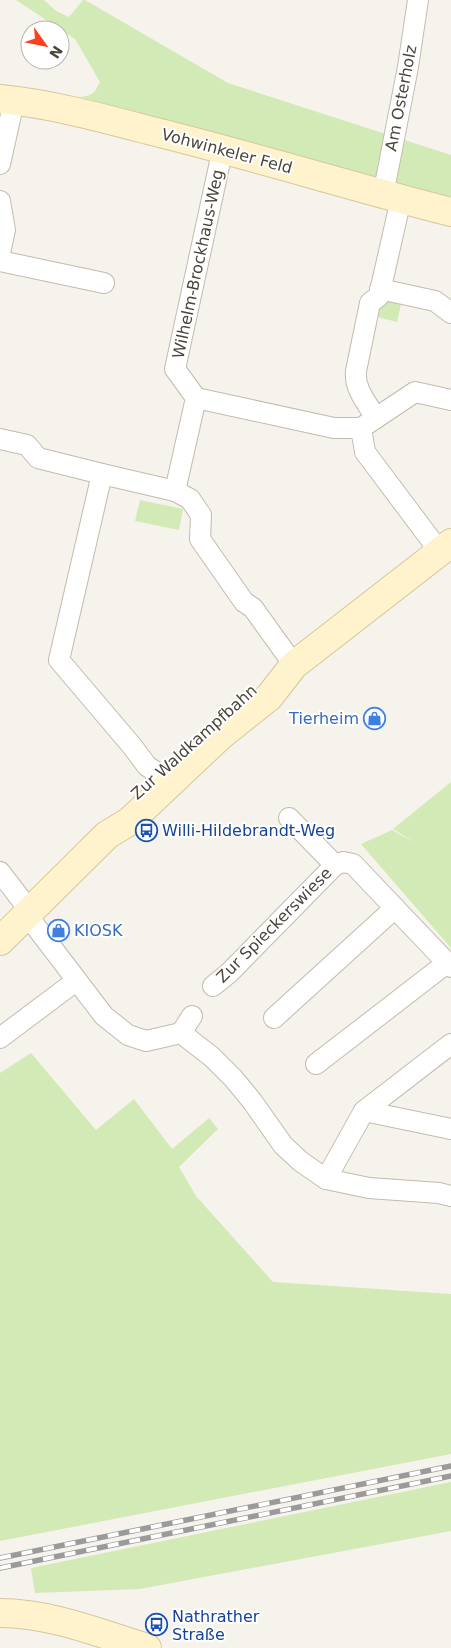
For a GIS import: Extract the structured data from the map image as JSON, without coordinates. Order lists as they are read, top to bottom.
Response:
{
  "streets": {
    "main road": ["Vohwinkeler Feld", "Zur Waldkampfbahn"],
    "street": ["Am Osterholz", "Wilhelm-Brockhaus-Weg", "Zur Spieckerswiese"]
  },
  "crossings": [
    ["Am Osterholz", "Vohwinkeler Feld"],
    ["Vohwinkeler Feld", "Wilhelm-Brockhaus-Weg"]
  ],
  "places": {
    "shop": ["Tierheim", "KIOSK"],
    "bus stop": ["Willi-Hildebrandt-Weg", "Nathrather Straße"]
  },
  "north": "bottom right"
}
